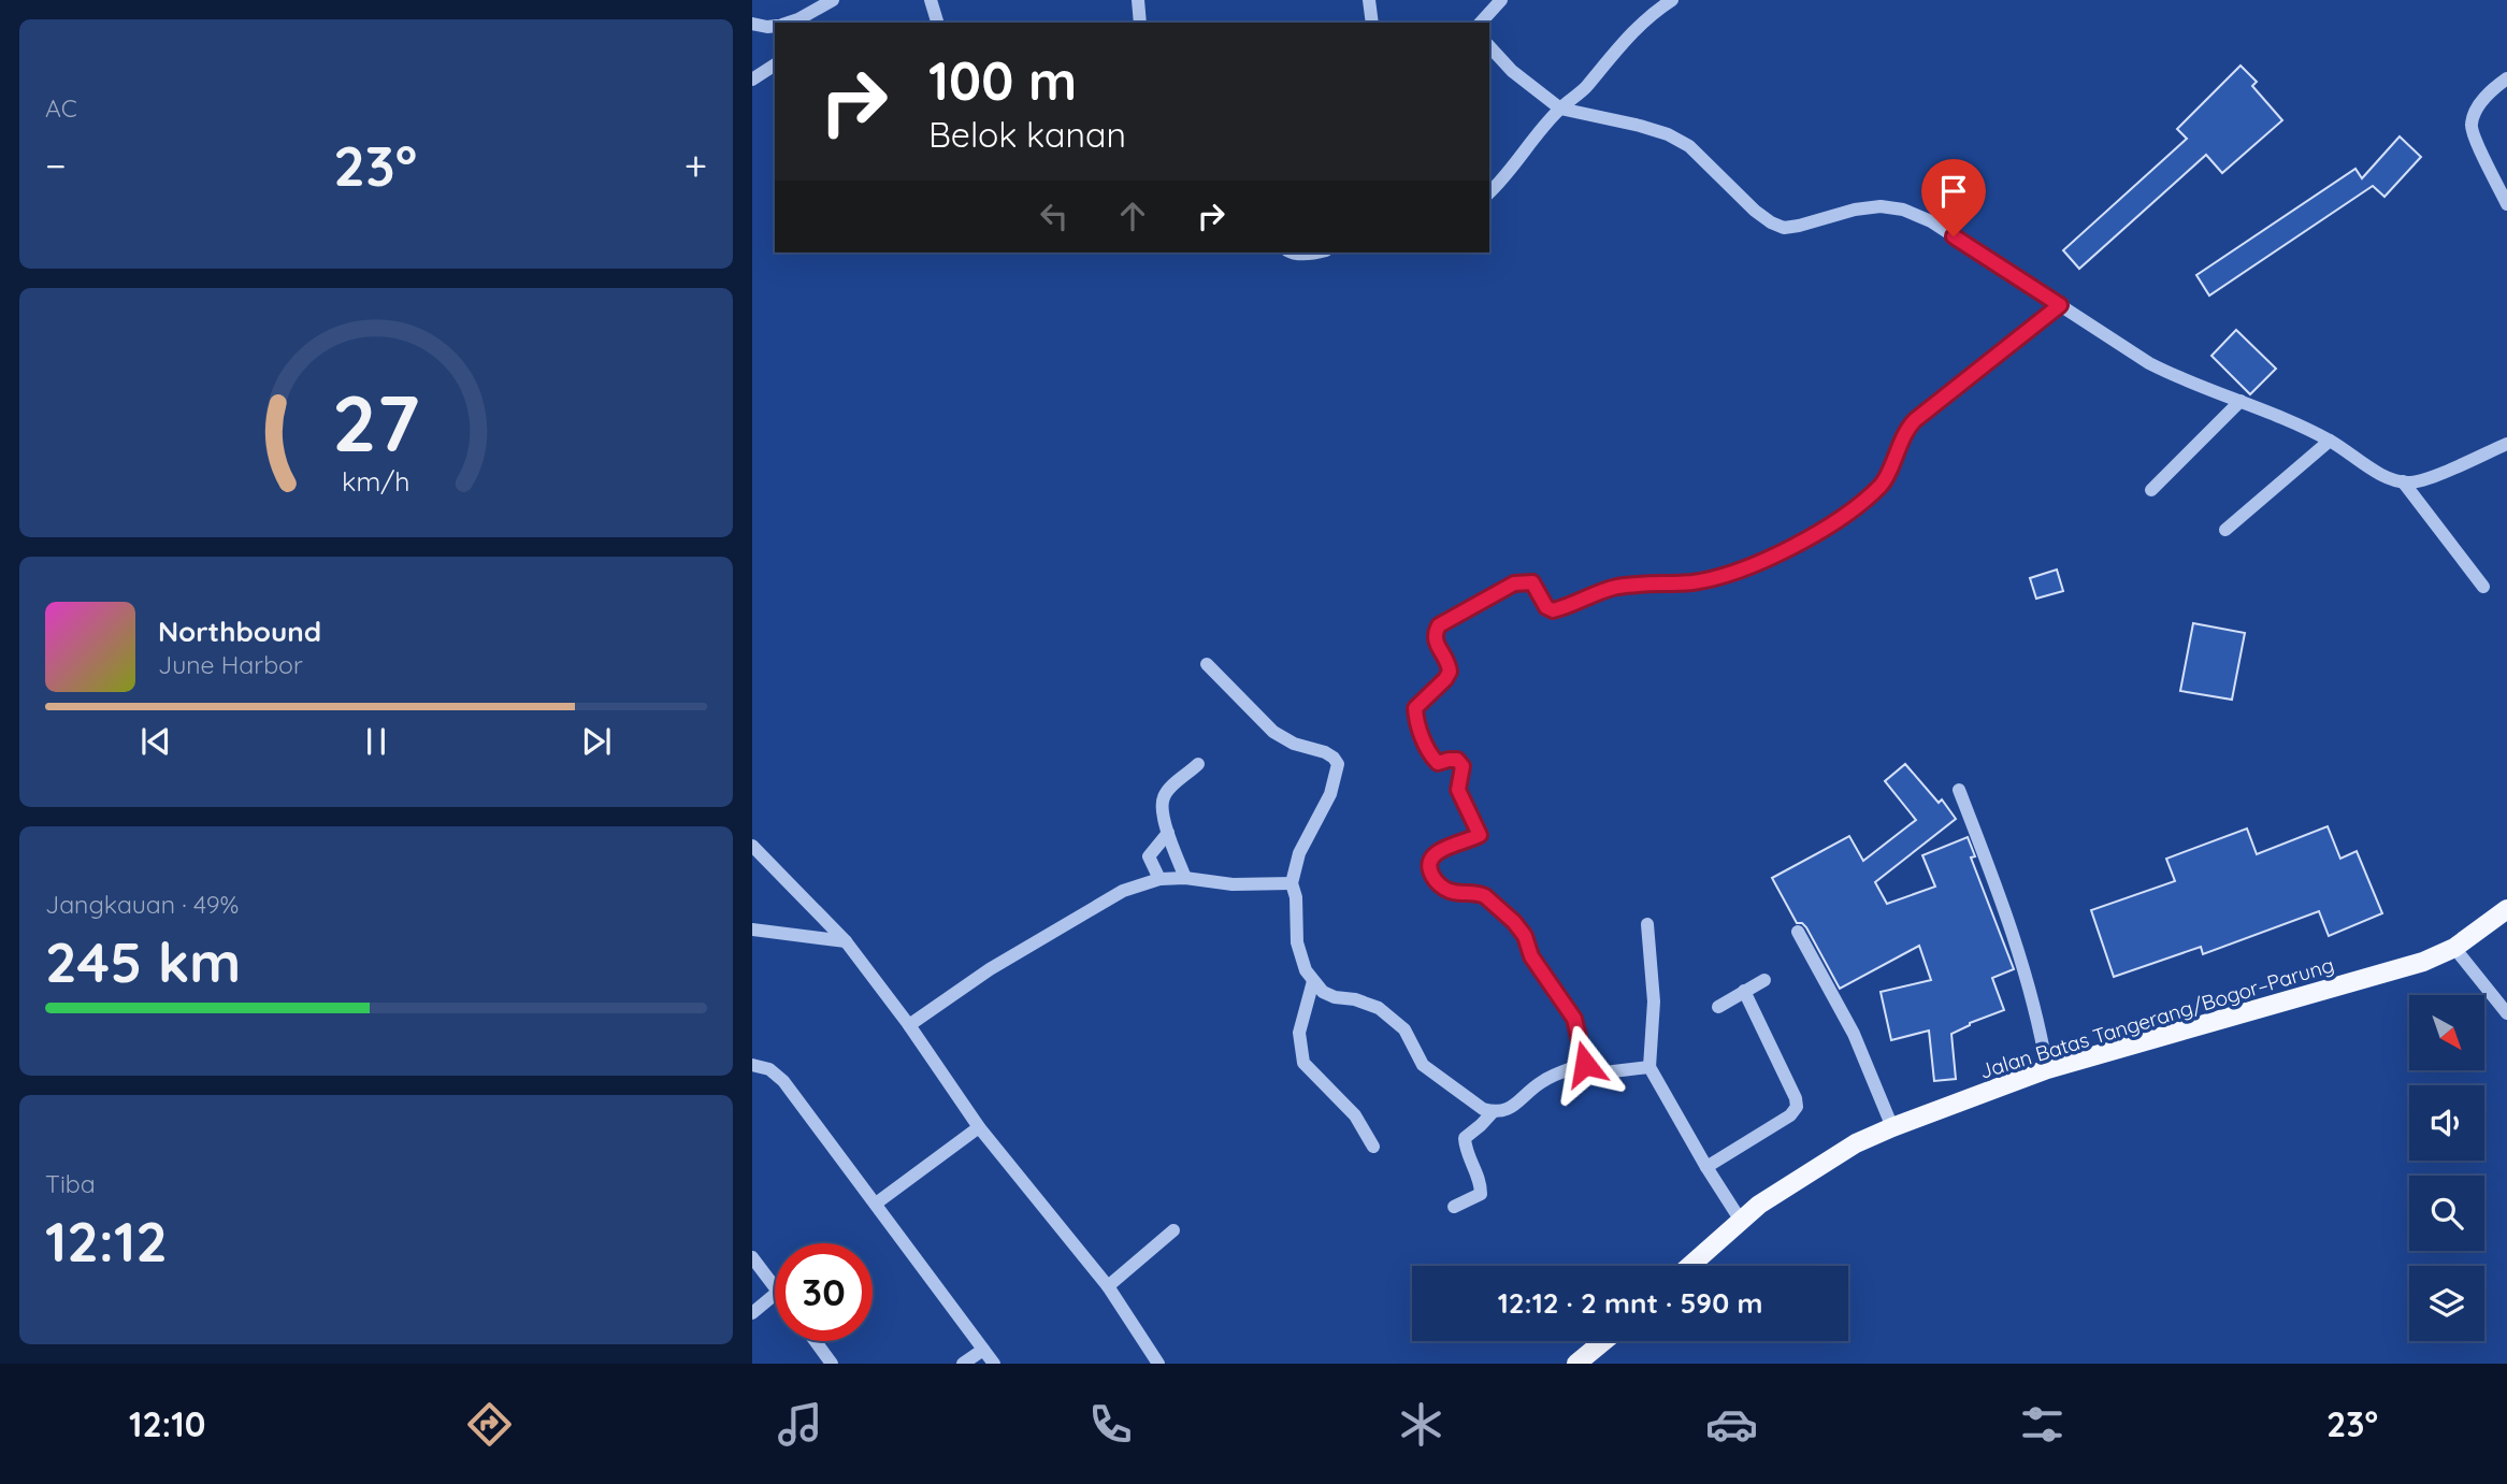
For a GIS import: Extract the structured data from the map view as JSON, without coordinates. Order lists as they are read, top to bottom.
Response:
{
  "streets": {
    "main road": ["Jalan Batas Tangerang/Bogor–Parung"]
  },
  "north": "bottom right",
  "page": {
    "tile": [
      "AC",
      ["Jangkauan · 49%", "245 km"],
      ["Tiba", "12:12"]
    ],
    "turn": ["100 m", "Belok kanan"],
    "heat": ["−", "23°", "+"],
    "song": ["Northbound", "June Harbor"],
    "limit": "30",
    "trip": "12:12 · 2 mnt · 590 m",
    "tabs": ["12:10", "23°"],
    "gauge": ["27", "km/h"]
  }
}
